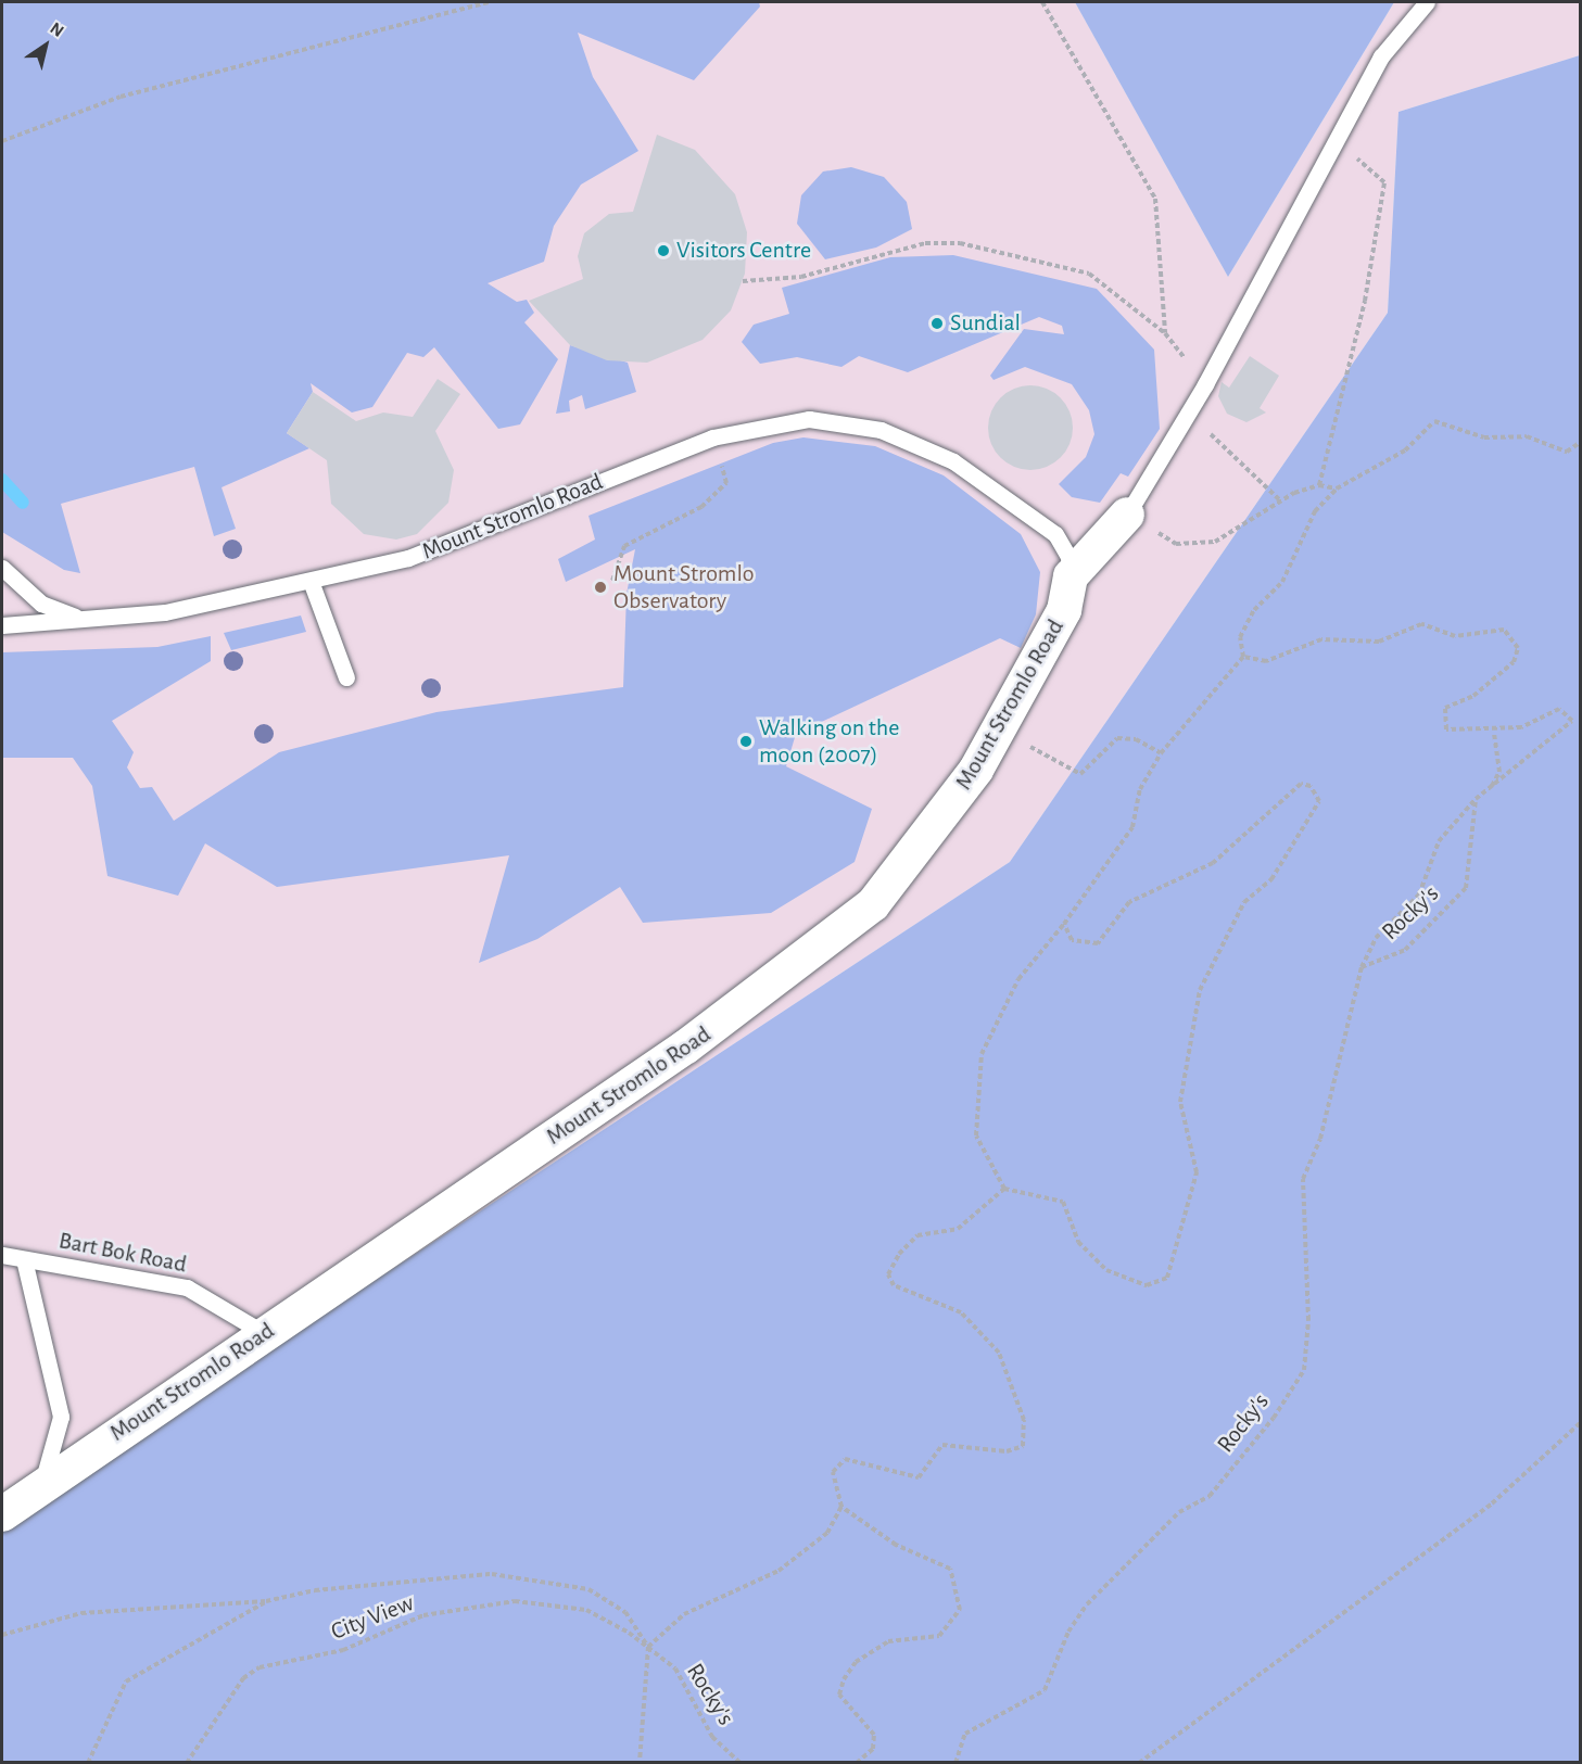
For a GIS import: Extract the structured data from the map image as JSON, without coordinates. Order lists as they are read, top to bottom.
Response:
{
  "streets": {
    "street": ["Mount Stromlo Road"],
    "lane": ["Bart Bok Road"],
    "path": ["Rocky's", "City View"]
  },
  "crossings": [
    ["Mount Stromlo Road", "Bart Bok Road"],
    ["Rocky's", "City View"]
  ],
  "places": [
    "Visitors Centre",
    "Sundial",
    "Mount Stromlo Observatory",
    "Walking on the moon (2007)"
  ],
  "north": "top right"
}
